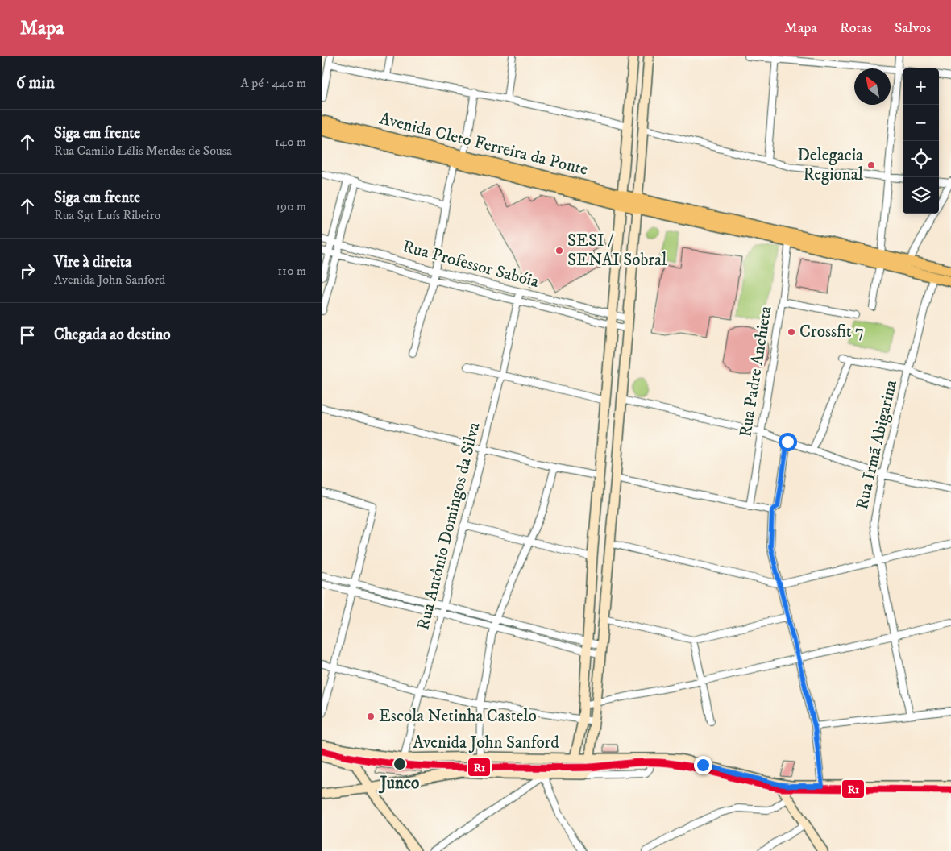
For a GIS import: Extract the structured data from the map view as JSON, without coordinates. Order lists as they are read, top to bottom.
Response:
{
  "streets": {
    "main road": ["Avenida Cleto Ferreira da Ponte", "Avenida John Sanford"],
    "street": [
      "Rua Professor Sabóia",
      "Rua Padre Anchieta",
      "Rua Irmã Abigarina",
      "Rua Antônio Domingos da Silva"
    ]
  },
  "crossings": [
    ["Rua Professor Sabóia", "Rua Antônio Domingos da Silva"],
    ["Rua Antônio Domingos da Silva", "Avenida John Sanford"]
  ],
  "places": [
    "Delegacia Regional",
    "SESI / SENAI Sobral",
    "Crossfit 7",
    "Escola Netinha Castelo",
    "Junco"
  ],
  "lines": ["transit line R1"],
  "north": "top left",
  "page": {
    "header": "Mapa",
    "nav": ["Mapa", "Rotas", "Salvos"],
    "heading": ["6 min", "A pé · 440 m"],
    "map_buttons": ["+", "−"],
    "list": [
      ["Siga em frente", "Rua Camilo Lélis Mendes de Sousa", "140 m"],
      ["Siga em frente", "Rua Sgt Luís Ribeiro", "190 m"],
      ["Vire à direita", "Avenida John Sanford", "110 m"],
      "Chegada ao destino"
    ]
  }
}
